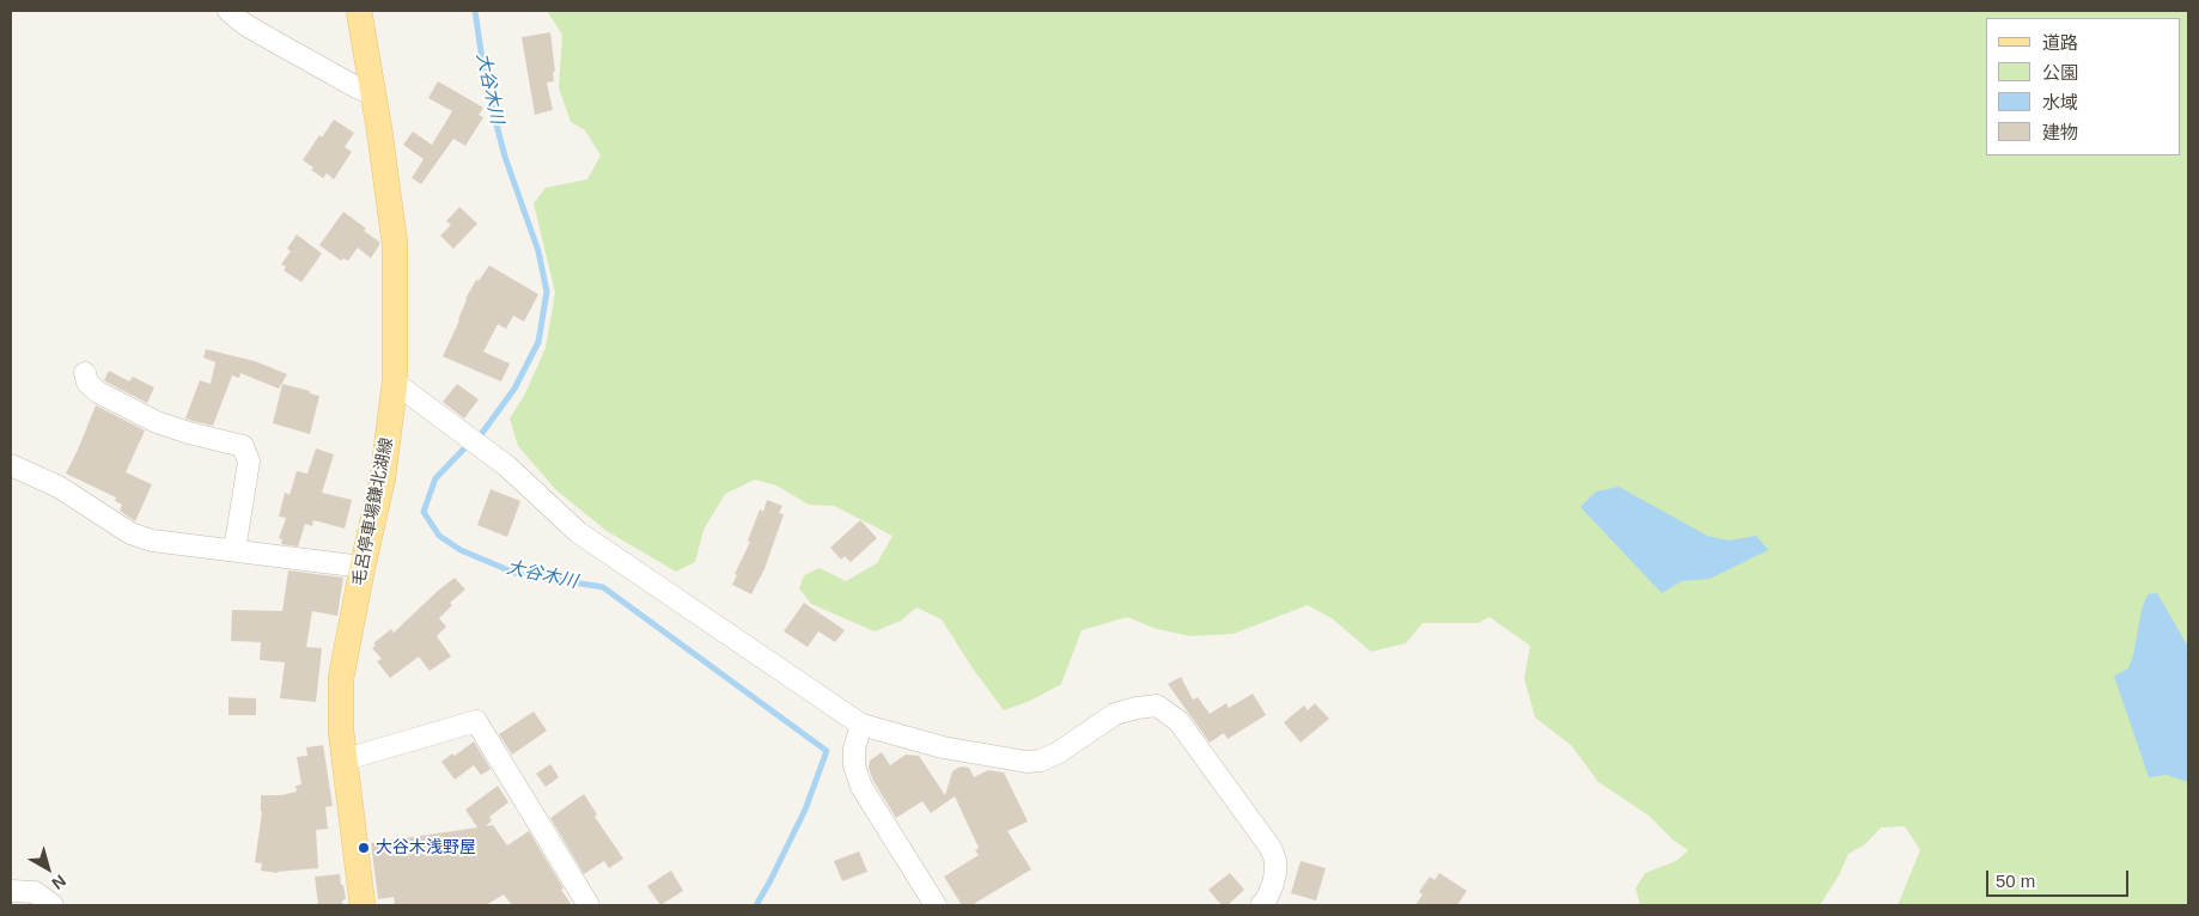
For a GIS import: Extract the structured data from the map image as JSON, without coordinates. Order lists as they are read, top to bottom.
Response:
{
  "streets": {
    "main road": ["毛呂停車場鎌北湖線"]
  },
  "water": ["大谷木川"],
  "places": ["大谷木浅野屋"],
  "legend": [
    "道路",
    "公園",
    "水域",
    "建物"
  ],
  "scale_bar": "50 m",
  "north": "bottom right"
}
